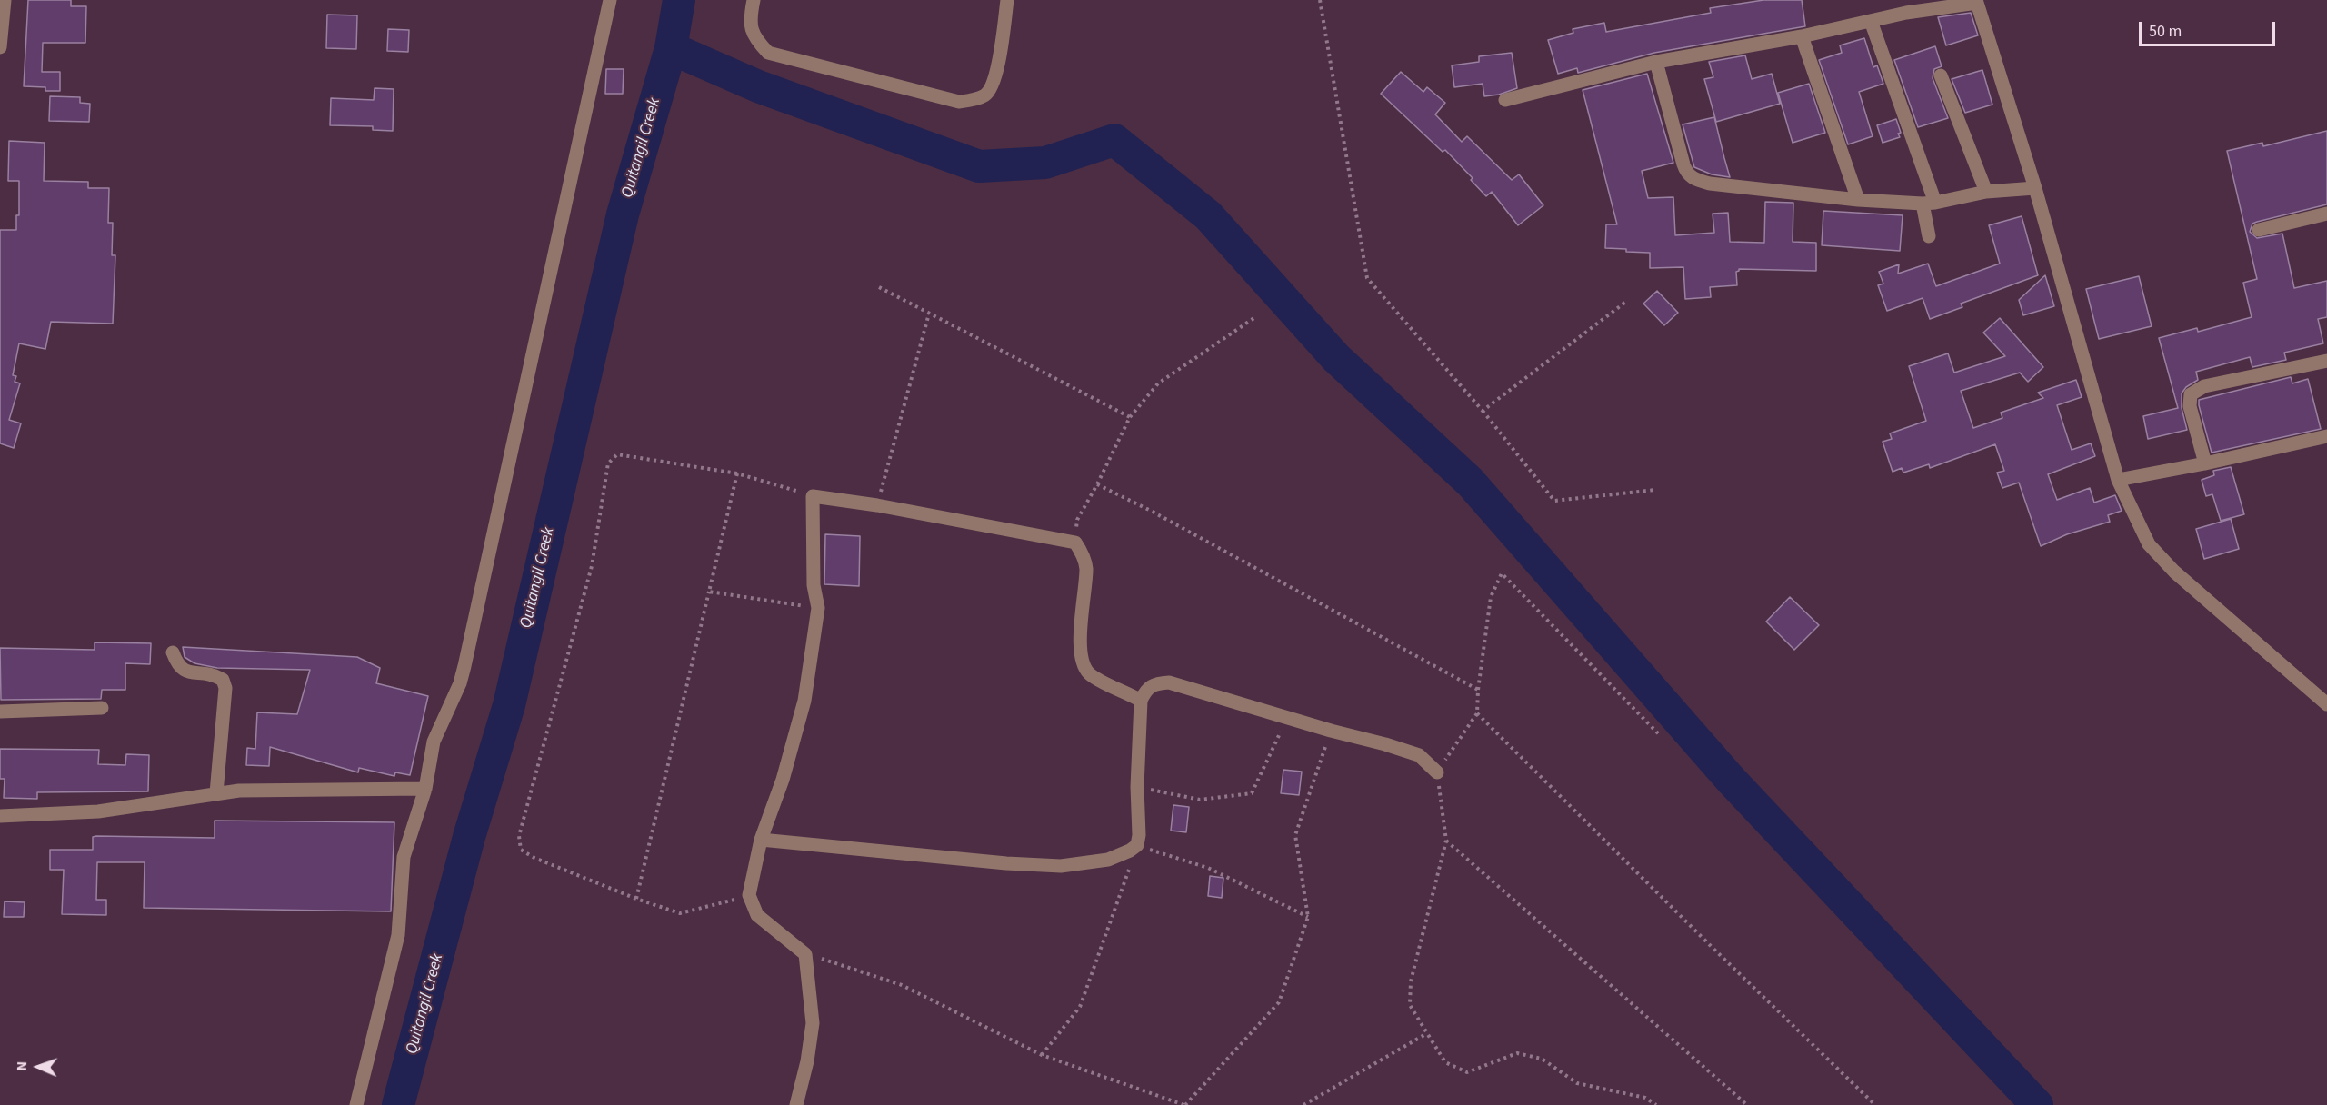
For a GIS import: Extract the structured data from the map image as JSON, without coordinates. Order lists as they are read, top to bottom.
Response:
{
  "water": ["Quitangil Creek"],
  "scale_bar": "50 m",
  "north": "left"
}
